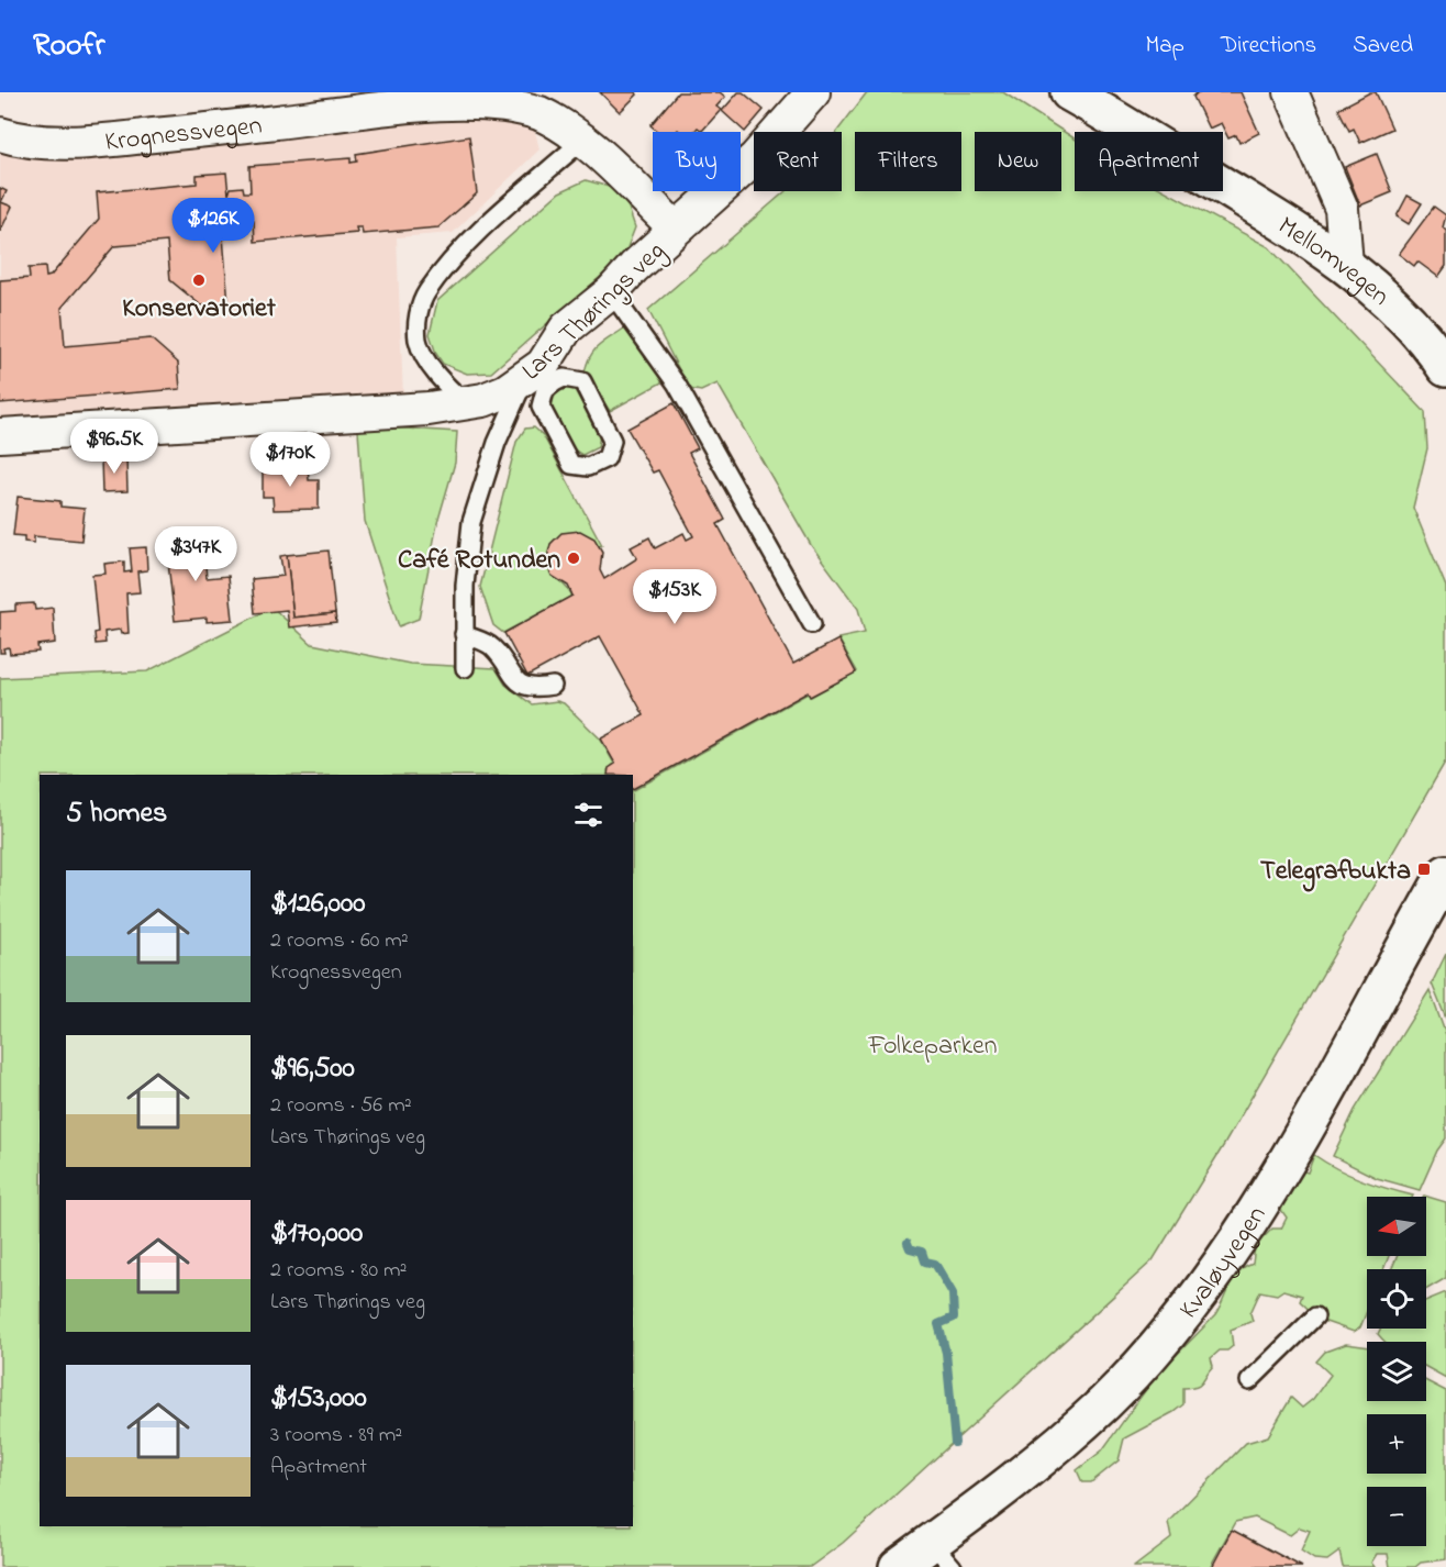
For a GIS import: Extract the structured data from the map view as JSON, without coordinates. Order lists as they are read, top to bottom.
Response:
{
  "streets": {
    "street": [
      "Krognessvegen",
      "Mellomvegen",
      "Lars Thørings veg",
      "Kvaløyvegen"
    ]
  },
  "crossings": [
    ["Krognessvegen", "Lars Thørings veg"]
  ],
  "parks": ["Folkeparken"],
  "places": {
    "other": ["Konservatoriet", "Café Rotunden"],
    "transit": ["Telegrafbukta"]
  },
  "north": "left",
  "page": {
    "header": "Roofr",
    "nav": ["Map", "Directions", "Saved"],
    "chip": [
      "Buy",
      "Rent",
      "Filters",
      "New",
      "Apartment"
    ],
    "price": [
      "$126K",
      "$96.5K",
      "$170K",
      "$347K",
      "$153K"
    ],
    "heading": "5 homes",
    "list": [
      {
        "name": "$126,000",
        "note": "2 rooms · 60 m² · Krognessvegen"
      },
      {
        "name": "$96,500",
        "note": "2 rooms · 56 m² · Lars Thørings veg"
      },
      {
        "name": "$170,000",
        "note": "2 rooms · 80 m² · Lars Thørings veg"
      },
      {
        "name": "$153,000",
        "note": "3 rooms · 89 m² · Apartment"
      }
    ],
    "map_buttons": ["+", "−"]
  }
}
